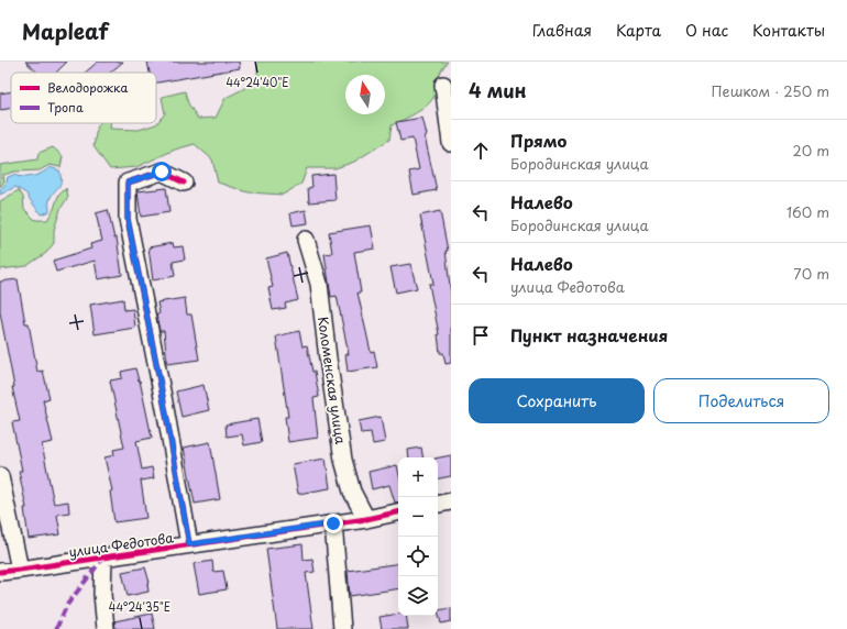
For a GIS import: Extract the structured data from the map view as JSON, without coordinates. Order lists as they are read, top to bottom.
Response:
{
  "streets": {
    "street": ["Коломенская улица", "улица Федотова"]
  },
  "crossings": [
    ["Коломенская улица", "улица Федотова"]
  ],
  "legend": ["Велодорожка", "Тропа"],
  "north": "top",
  "page": {
    "header": "Mapleaf",
    "nav": [
      "Главная",
      "Карта",
      "О нас",
      "Контакты"
    ],
    "heading": ["4 мин", "Пешком · 250 m"],
    "list": [
      ["Прямо", "Бородинская улица", "20 m"],
      ["Налево", "Бородинская улица", "160 m"],
      ["Налево", "улица Федотова", "70 m"],
      "Пункт назначения"
    ],
    "buttons": ["Сохранить", "Поделиться"],
    "map_buttons": ["+", "−"]
  },
  "coordinates": ["44°24'40\"E", "44°24'35\"E"]
}
